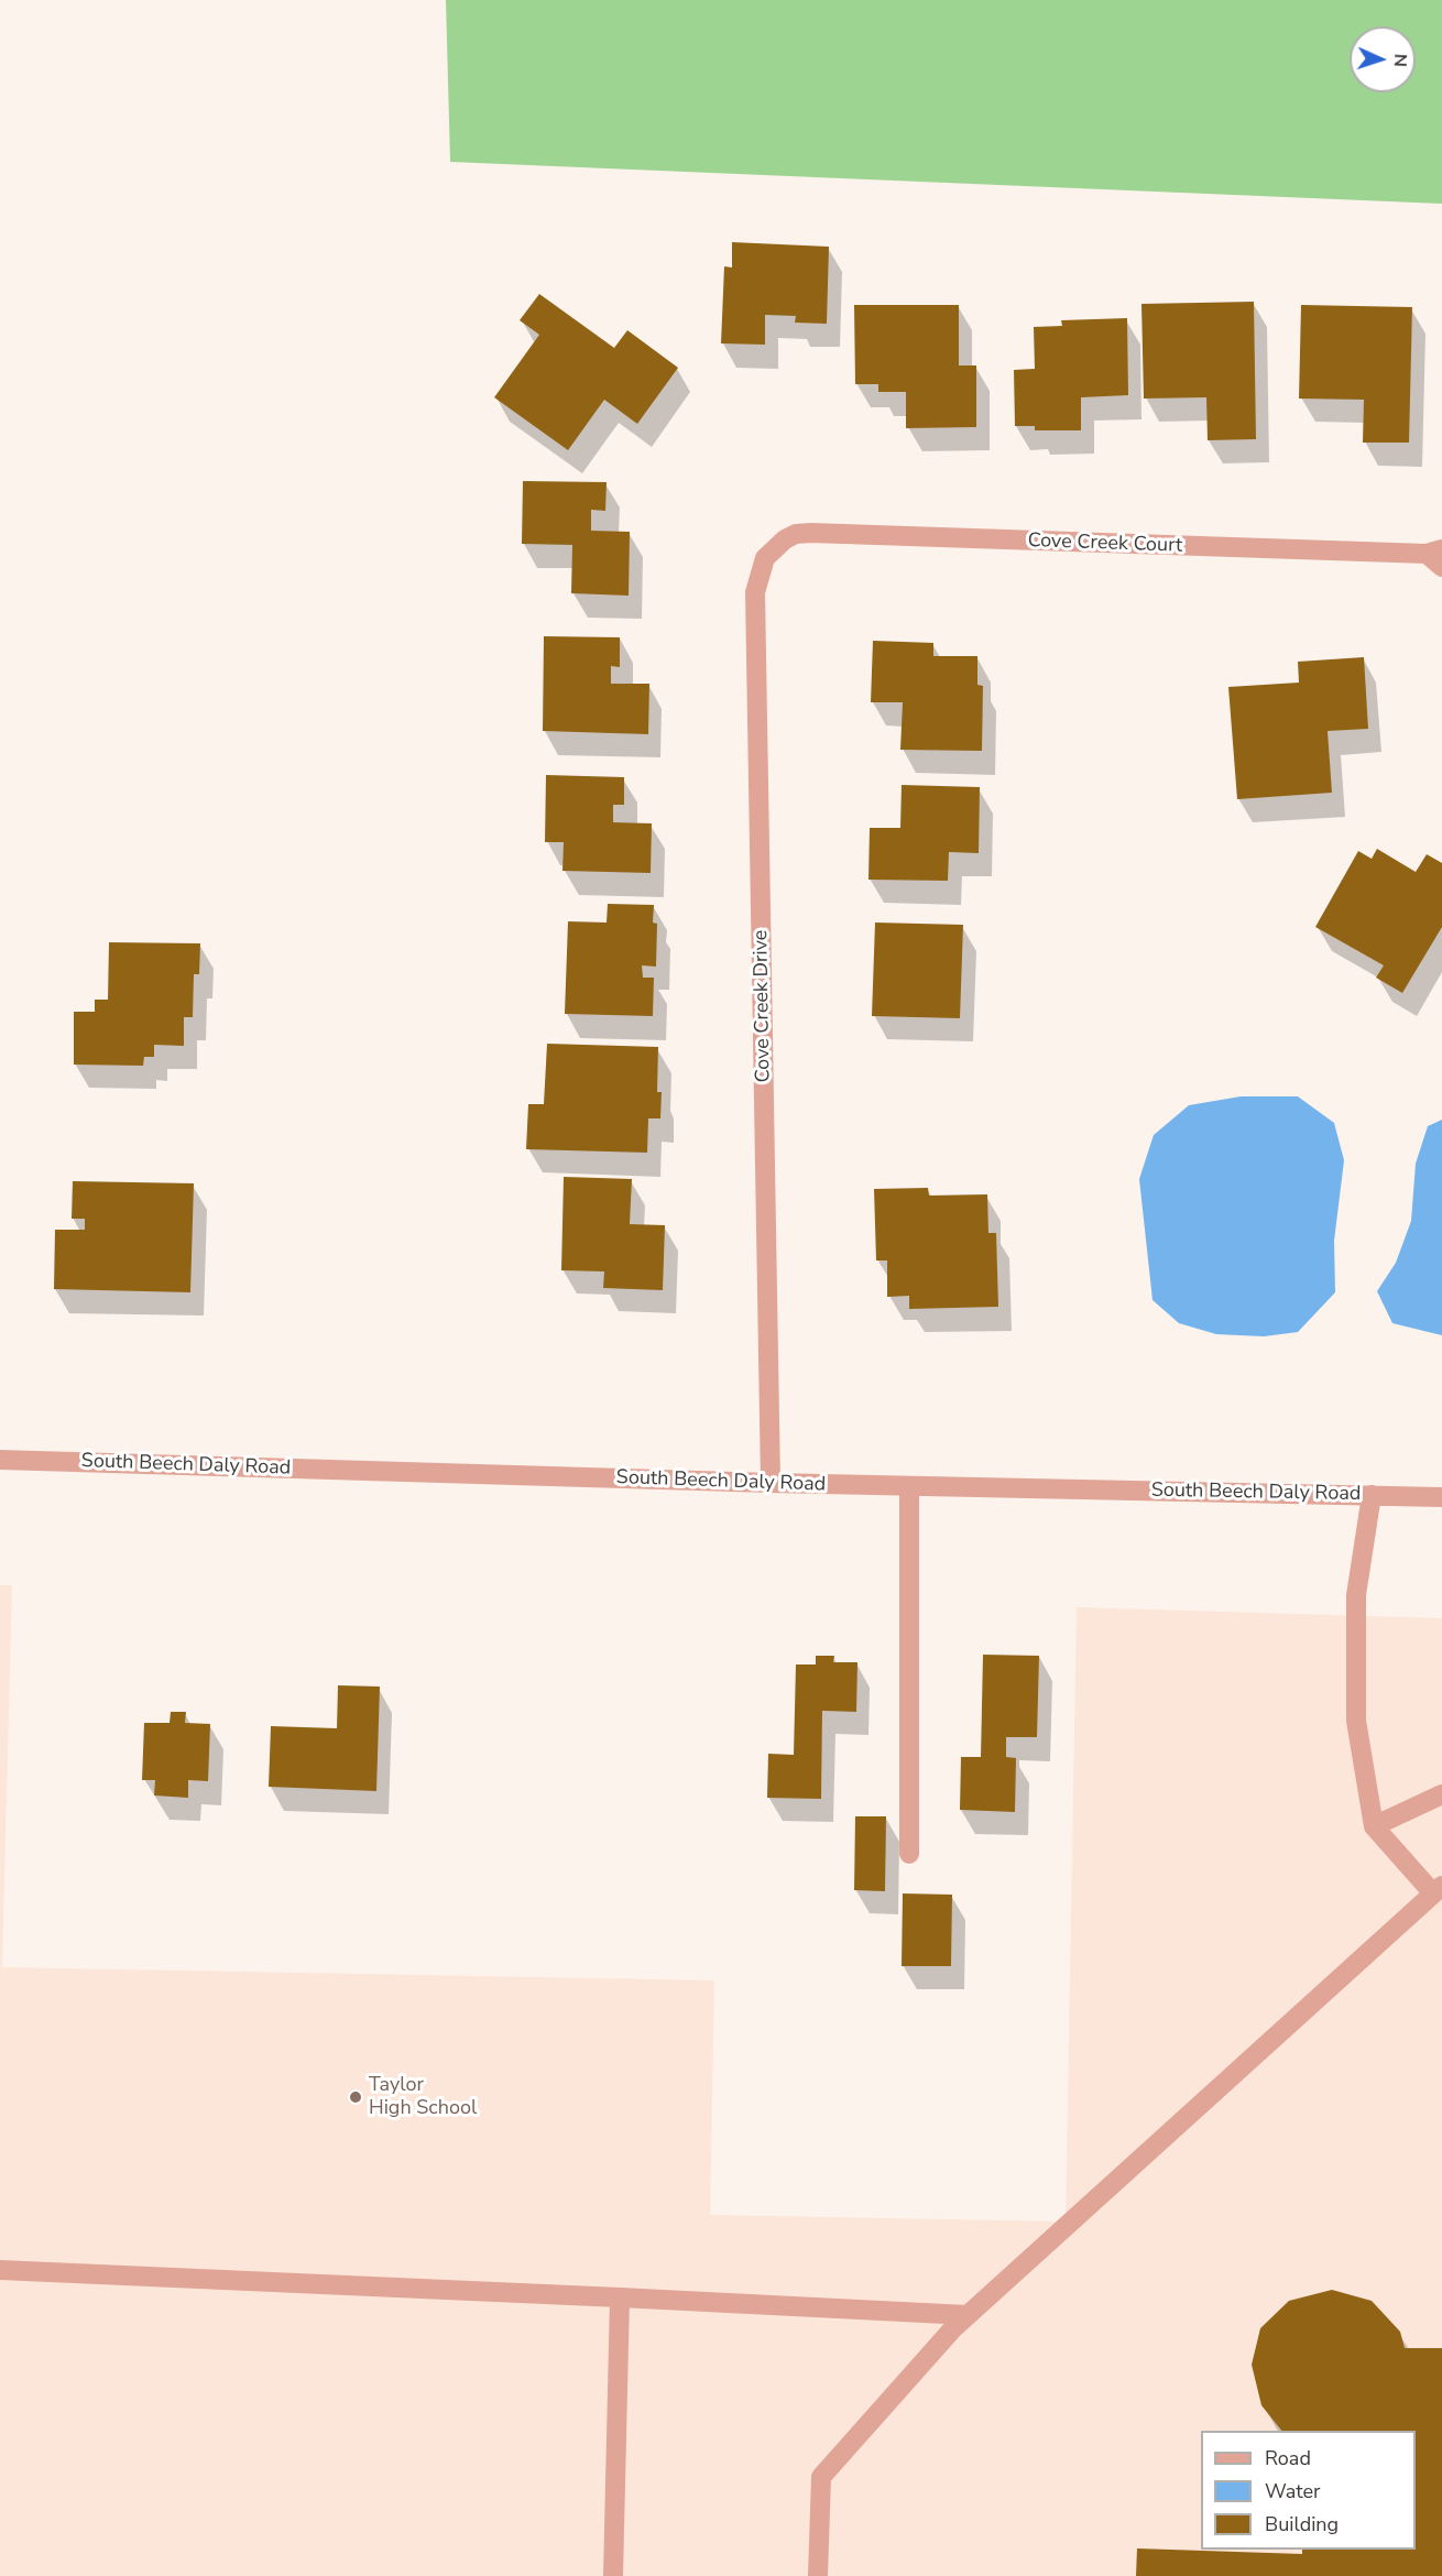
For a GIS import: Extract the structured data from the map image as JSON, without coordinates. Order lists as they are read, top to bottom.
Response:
{
  "streets": {
    "street": ["Cove Creek Court", "Cove Creek Drive", "South Beech Daly Road"]
  },
  "crossings": [
    ["Cove Creek Court", "Cove Creek Drive"],
    ["Cove Creek Drive", "South Beech Daly Road"]
  ],
  "places": ["Taylor High School"],
  "legend": ["Road", "Water", "Building"],
  "north": "right"
}
